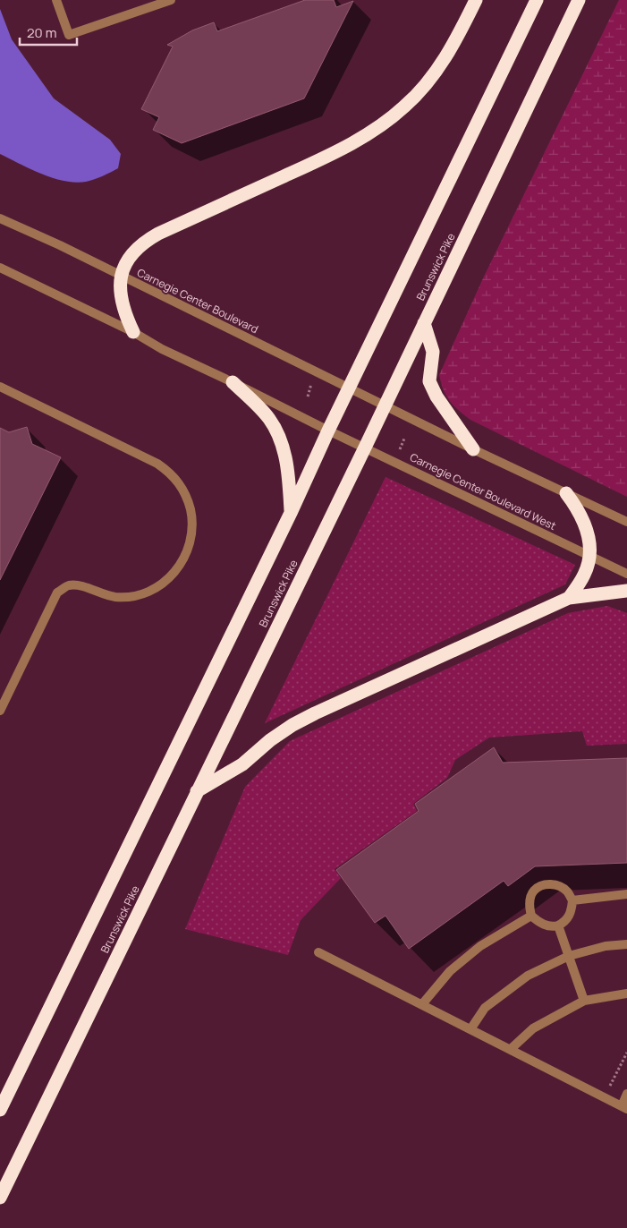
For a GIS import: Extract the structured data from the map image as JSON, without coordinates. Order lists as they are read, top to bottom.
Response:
{
  "streets": {
    "highway": ["Brunswick Pike"],
    "street": ["Carnegie Center Boulevard", "Carnegie Center Boulevard West"]
  },
  "crossings": [
    ["Brunswick Pike", "Carnegie Center Boulevard"],
    ["Brunswick Pike", "Carnegie Center Boulevard West"]
  ],
  "scale_bar": "20 m"
}
